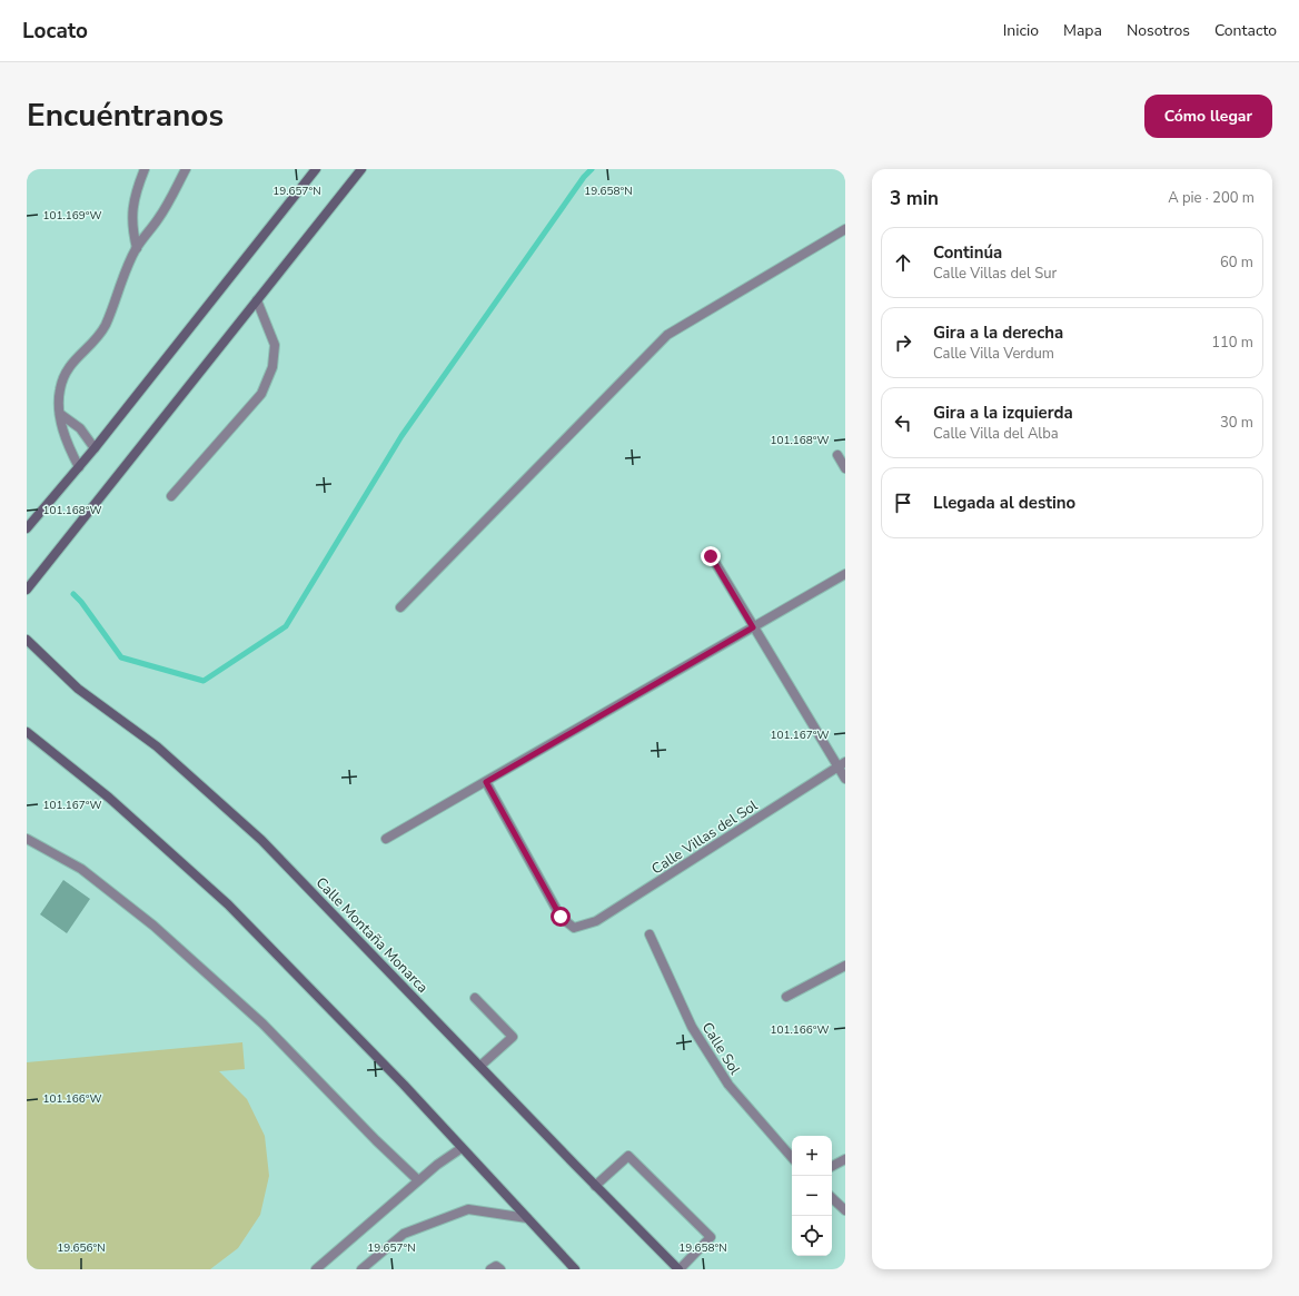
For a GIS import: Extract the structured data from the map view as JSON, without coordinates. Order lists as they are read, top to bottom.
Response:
{
  "streets": {
    "main road": ["Calle Montaña Monarca"],
    "street": ["Calle Villas del Sol", "Calle Sol"]
  },
  "page": {
    "header": "Locato",
    "nav": [
      "Inicio",
      "Mapa",
      "Nosotros",
      "Contacto"
    ],
    "title": "Encuéntranos",
    "buttons": "Cómo llegar",
    "heading": ["3 min", "A pie · 200 m"],
    "list": [
      ["Continúa", "Calle Villas del Sur", "60 m"],
      ["Gira a la derecha", "Calle Villa Verdum", "110 m"],
      ["Gira a la izquierda", "Calle Villa del Alba", "30 m"],
      "Llegada al destino"
    ],
    "map_buttons": ["+", "−"]
  },
  "coordinates": [
    "19.657°N",
    "19.658°N",
    "101.169°W",
    "101.168°W",
    "101.167°W",
    "101.166°W",
    "19.656°N"
  ]
}
